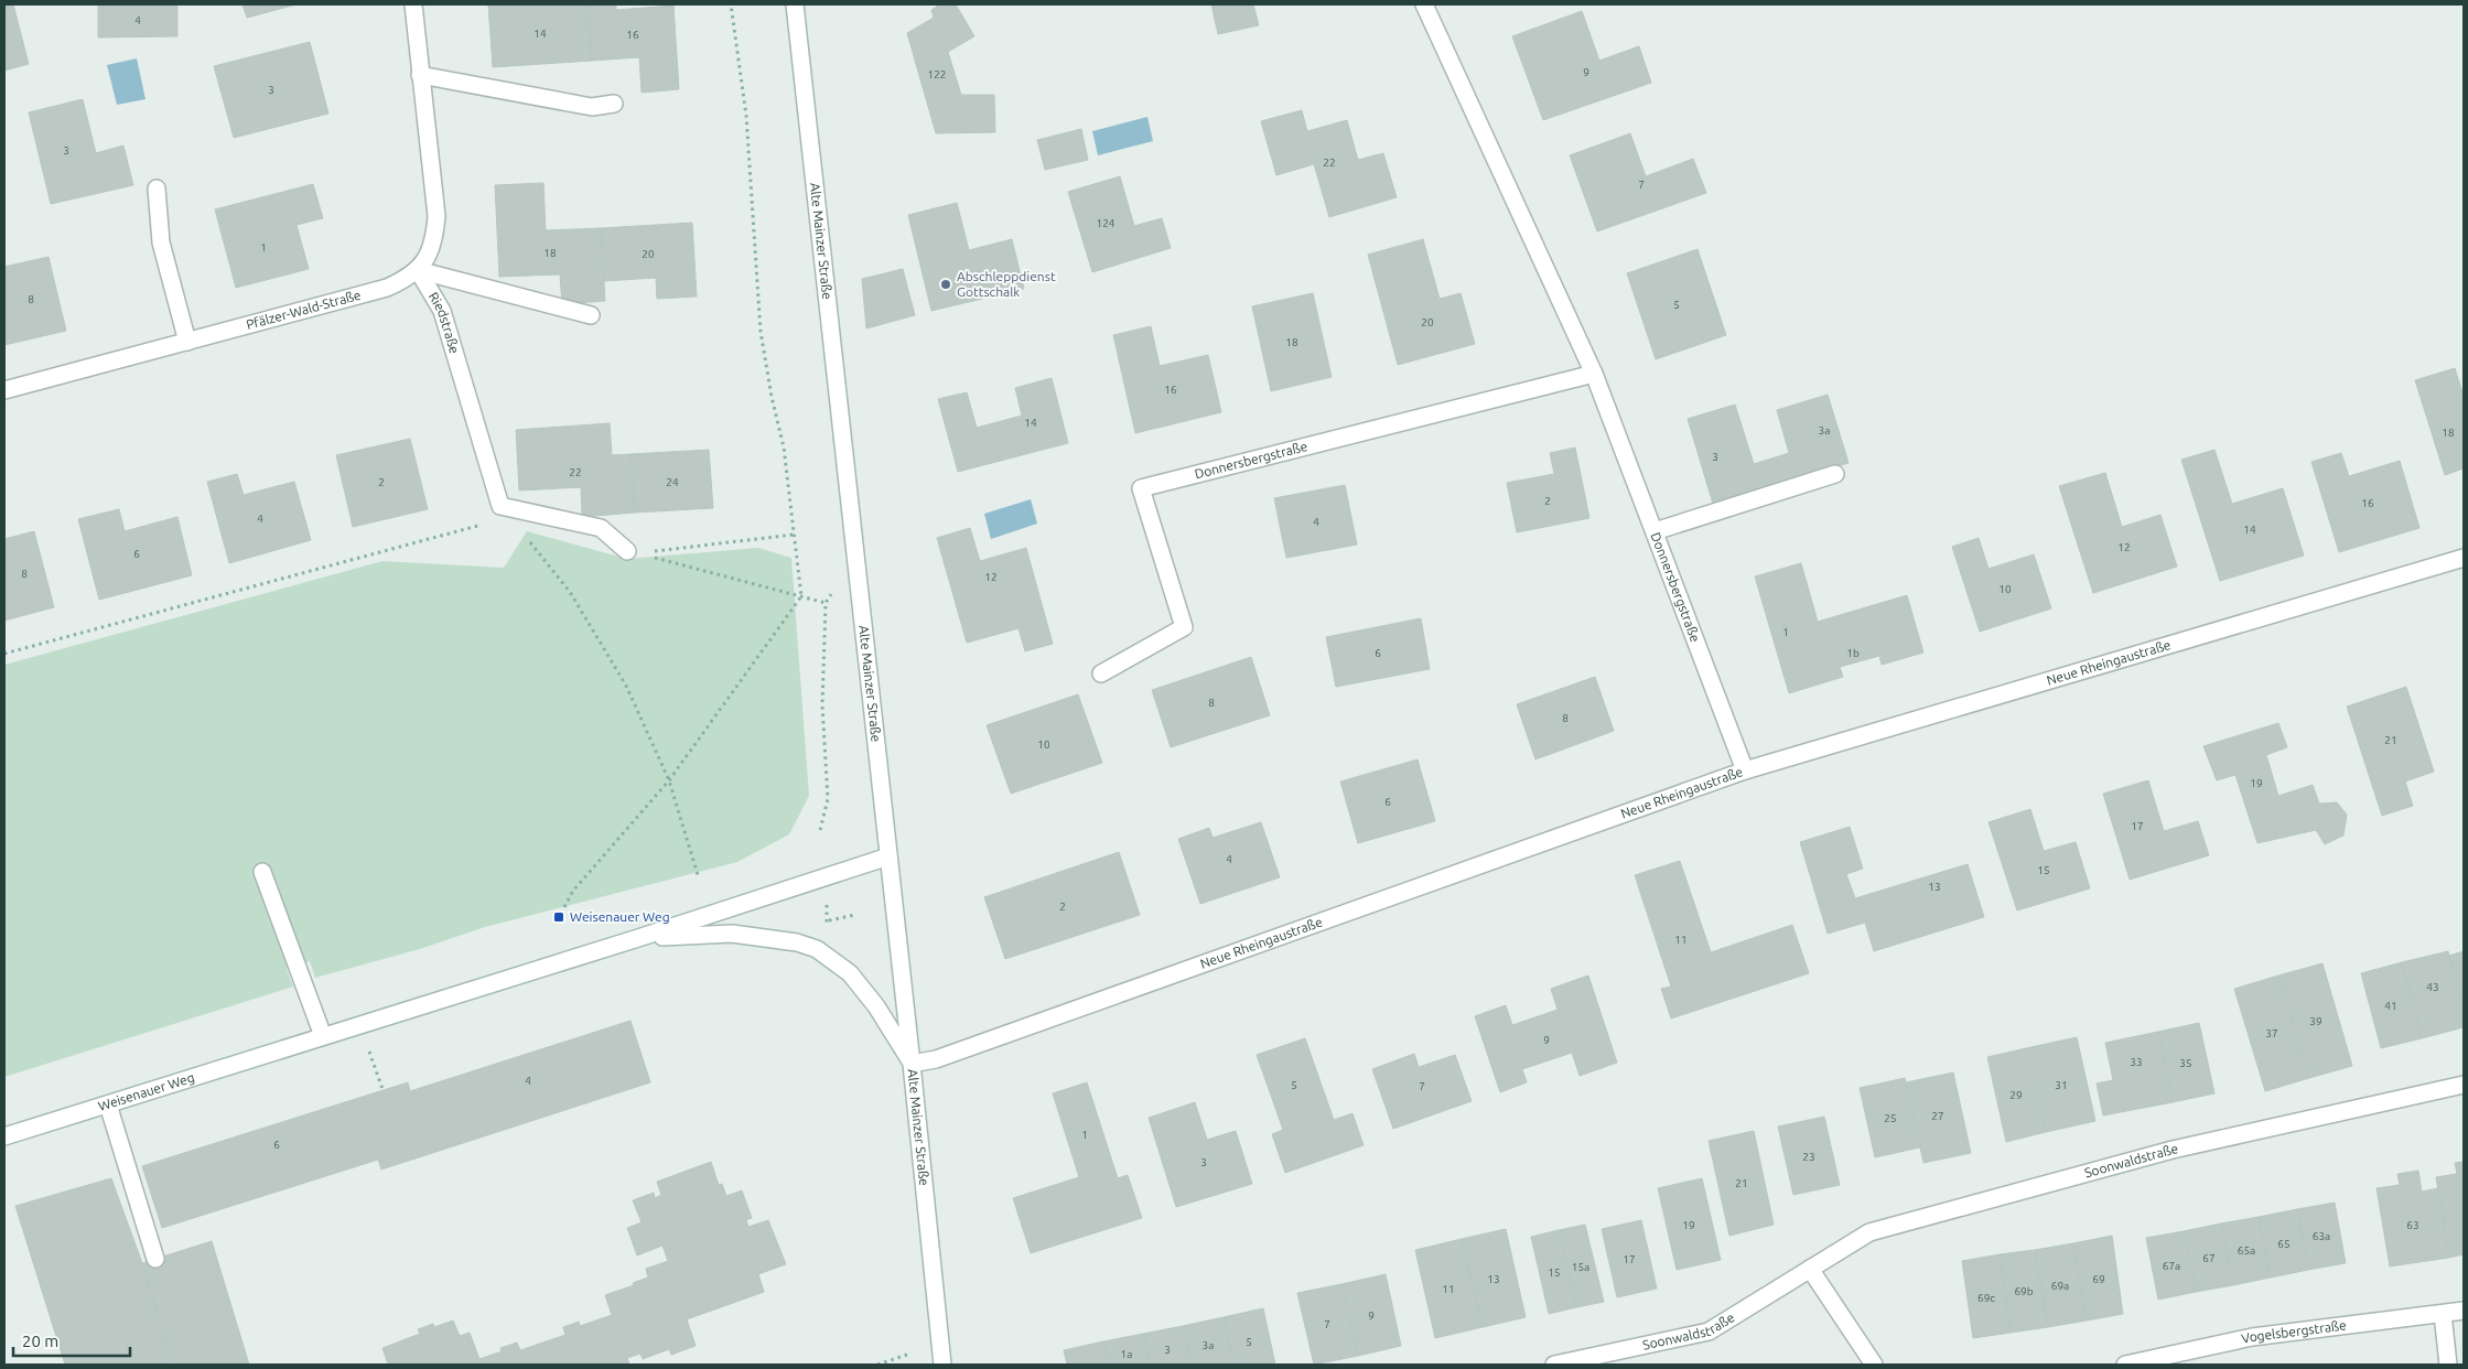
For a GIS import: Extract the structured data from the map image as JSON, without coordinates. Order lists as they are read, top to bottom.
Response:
{
  "streets": {
    "street": [
      "Alte Mainzer Straße",
      "Pfälzer-Wald-Straße",
      "Riedstraße",
      "Donnersbergstraße",
      "Neue Rheingaustraße",
      "Weisenauer Weg",
      "Soonwaldstraße",
      "Vogelsbergstraße"
    ]
  },
  "crossings": [
    ["Alte Mainzer Straße", "Neue Rheingaustraße"],
    ["Alte Mainzer Straße", "Weisenauer Weg"],
    ["Pfälzer-Wald-Straße", "Riedstraße"],
    ["Donnersbergstraße", "Neue Rheingaustraße"]
  ],
  "places": {
    "other": ["Abschleppdienst Gottschalk"],
    "transit": ["Weisenauer Weg"]
  },
  "house_numbers": [
    "4",
    "14",
    "16",
    "9",
    "122",
    "3",
    "3",
    "22",
    "7",
    "124",
    "1",
    "18",
    "20",
    "8",
    "5",
    "20",
    "18",
    "16",
    "14",
    "3a",
    "18",
    "3",
    "22",
    "2",
    "24",
    "2",
    "16",
    "4",
    "4",
    "14",
    "12",
    "6",
    "8",
    "12",
    "10",
    "1",
    "6",
    "1b",
    "8",
    "8",
    "21",
    "10",
    "19",
    "6",
    "17",
    "4",
    "15",
    "13",
    "2",
    "11",
    "43",
    "41",
    "39",
    "37",
    "9",
    "33",
    "35",
    "4",
    "5",
    "31",
    "7",
    "29",
    "27",
    "25",
    "1",
    "6",
    "23",
    "3",
    "21",
    "19",
    "63",
    "63a",
    "65",
    "65a",
    "67",
    "17",
    "67a",
    "15a",
    "15",
    "13",
    "69",
    "69a",
    "11",
    "69b",
    "69c",
    "9",
    "7",
    "5",
    "3a",
    "3",
    "1a"
  ],
  "scale_bar": "20 m"
}
